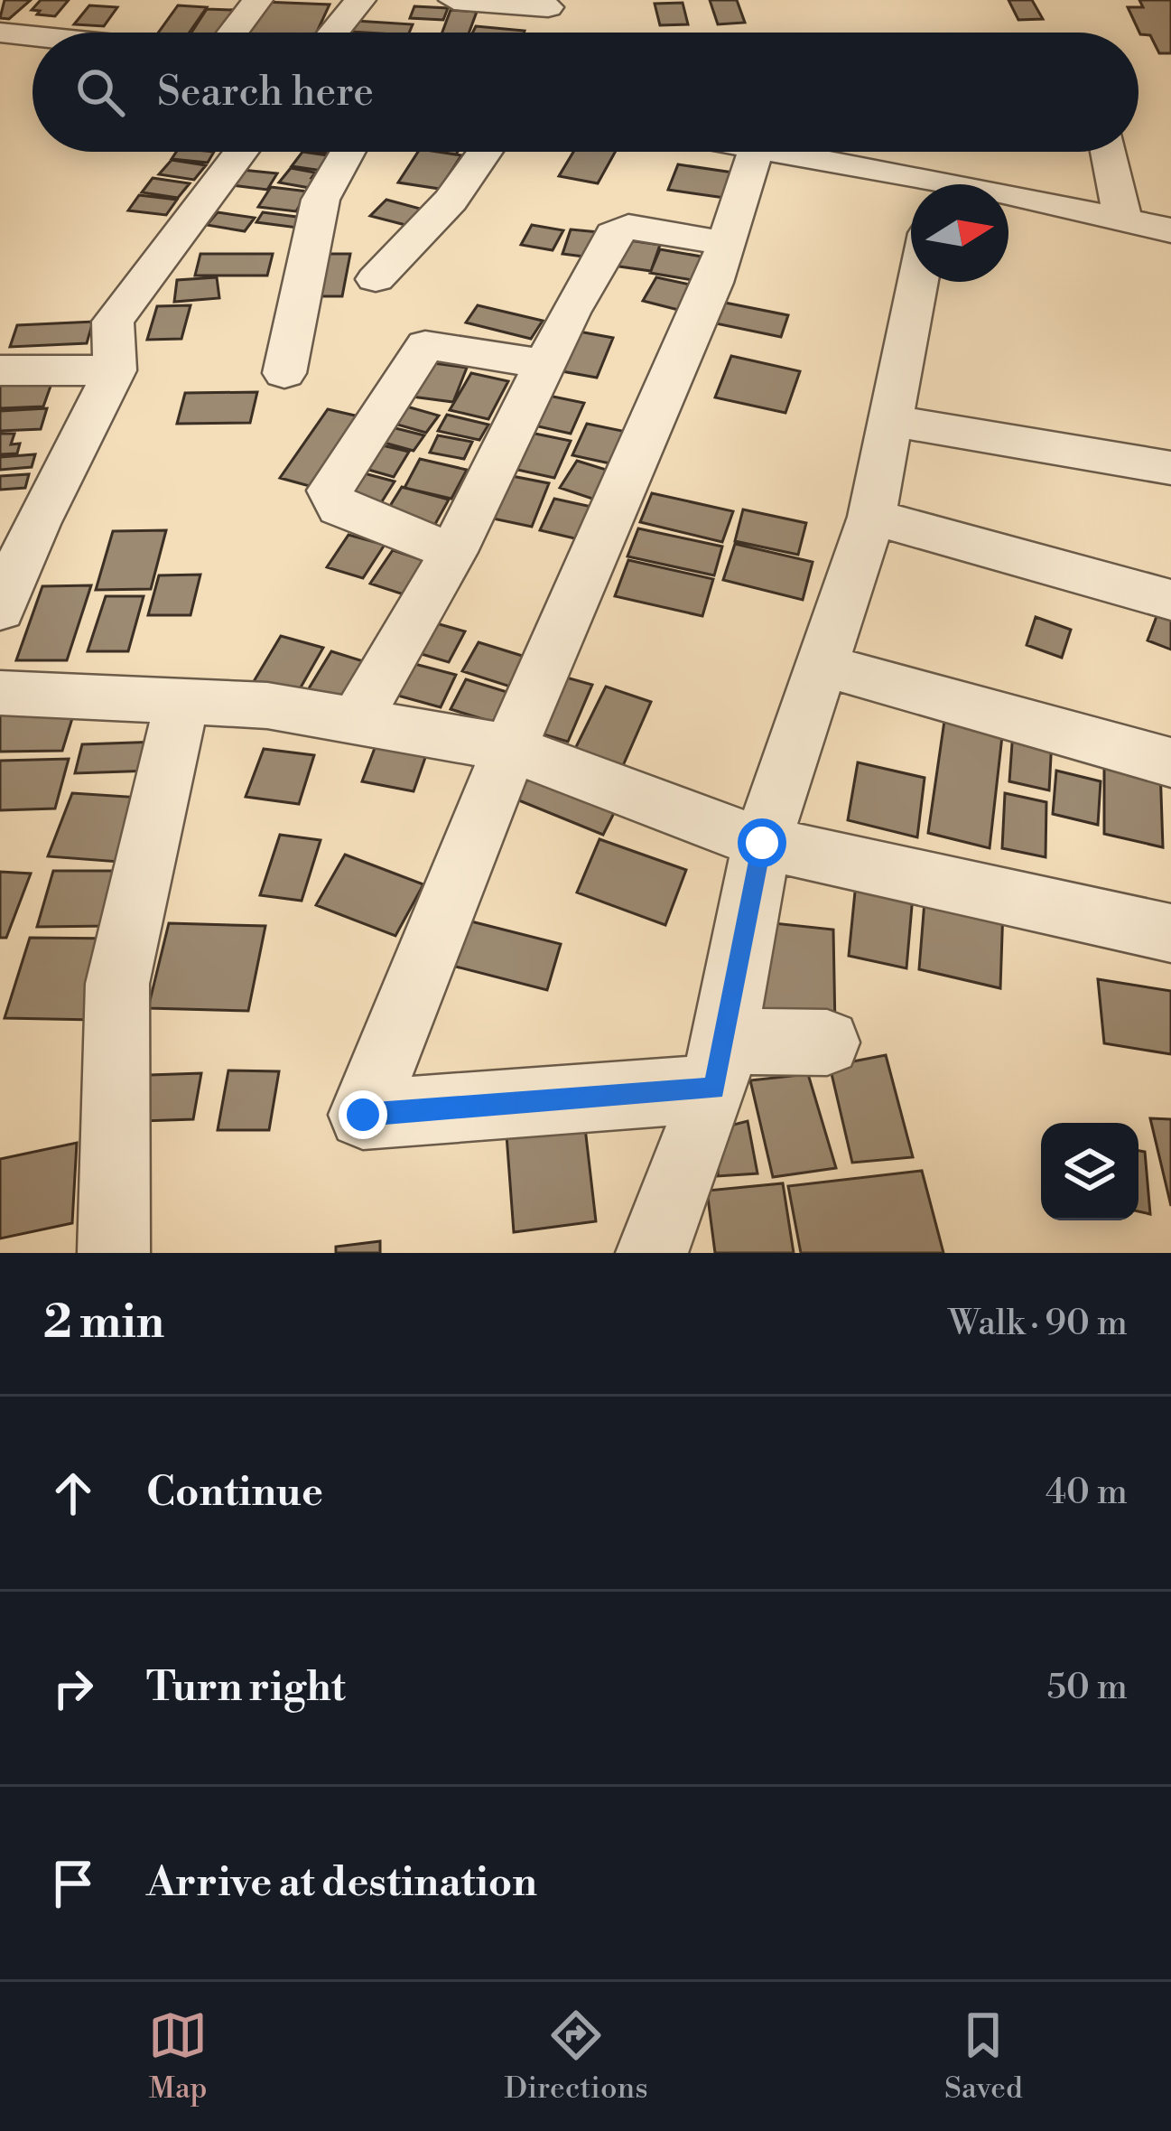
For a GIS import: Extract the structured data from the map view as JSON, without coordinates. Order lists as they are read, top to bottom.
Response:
{
  "north": "right",
  "page": {
    "search": "Search here",
    "heading": ["2 min", "Walk · 90 m"],
    "list": [
      ["Continue", "40 m"],
      ["Turn right", "50 m"],
      "Arrive at destination"
    ],
    "nav": ["Map", "Directions", "Saved"]
  }
}
